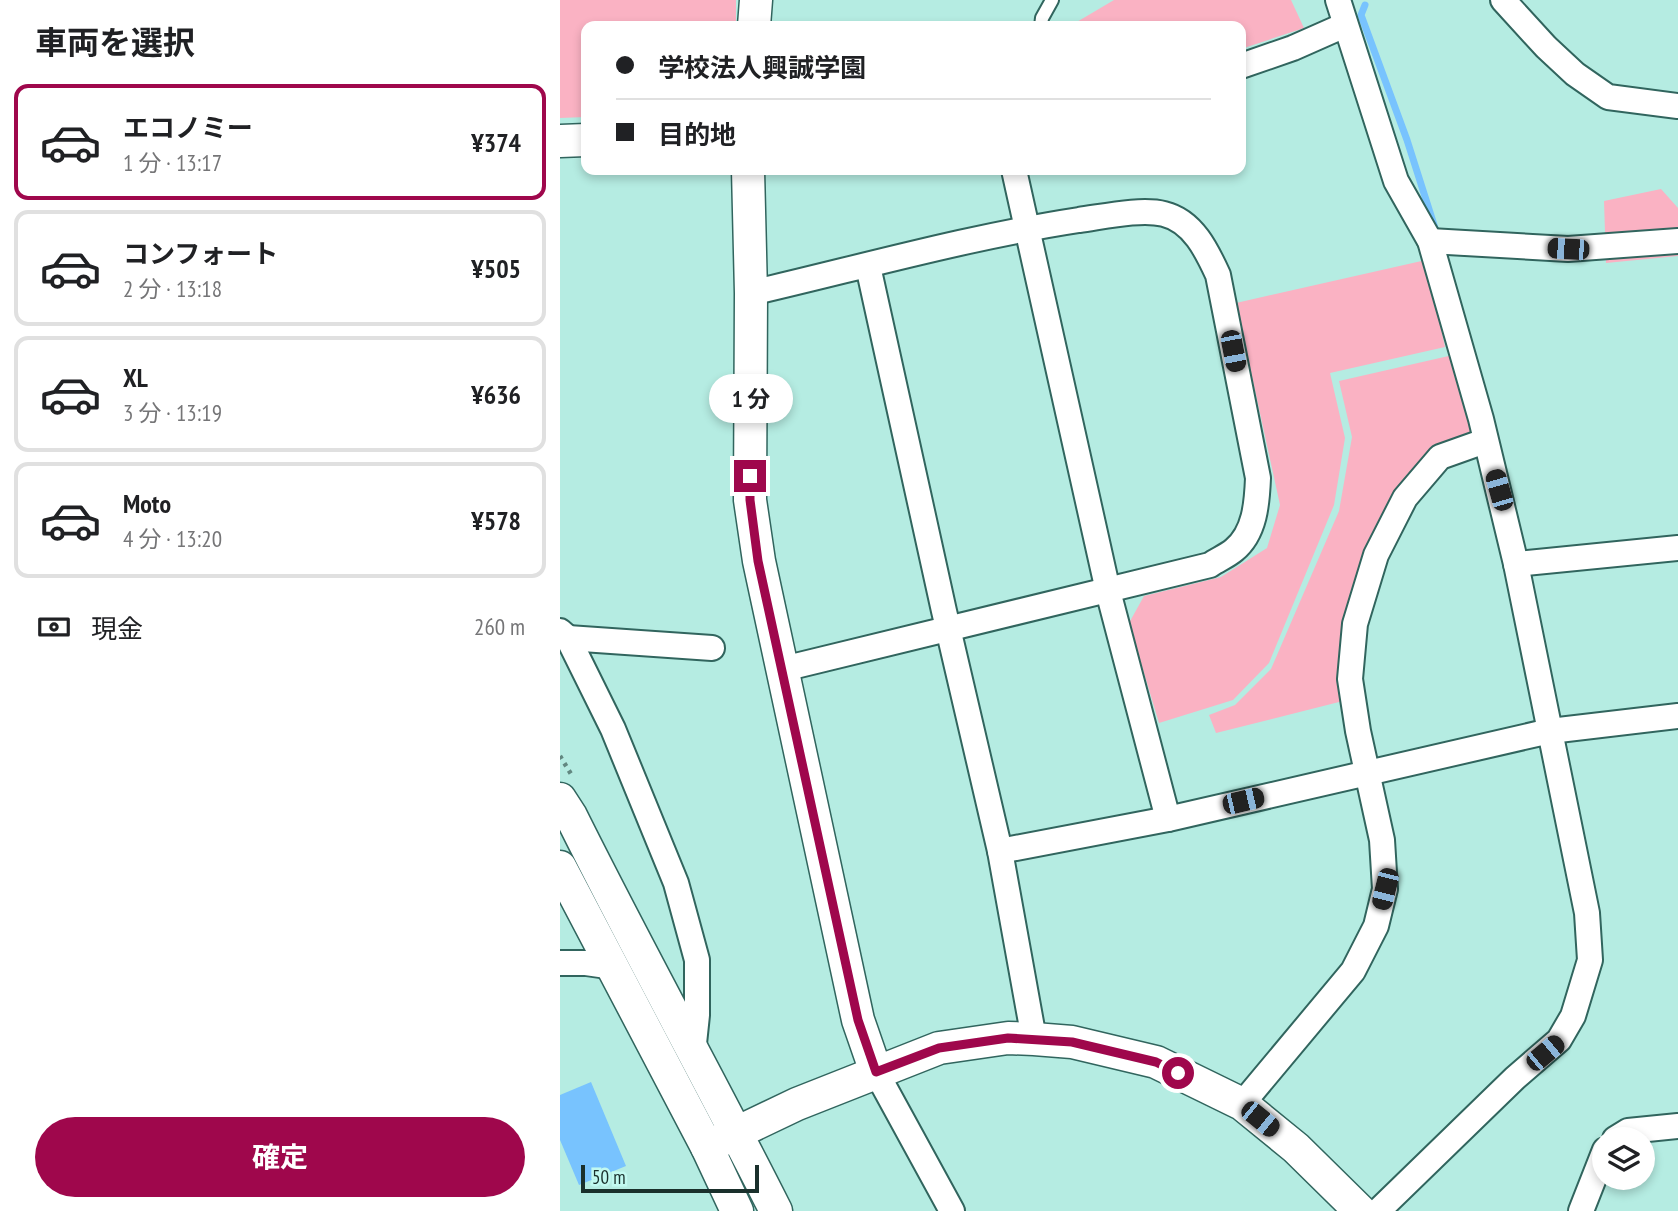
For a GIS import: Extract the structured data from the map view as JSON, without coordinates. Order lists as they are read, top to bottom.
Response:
{
  "scale_bar": "50 m",
  "page": {
    "heading": "車両を選択",
    "banner": ["学校法人興誠学園", "目的地"],
    "list": [
      {
        "name": "エコノミー",
        "note": "1 分 · 13:17",
        "value": "¥374"
      },
      {
        "name": "コンフォート",
        "note": "2 分 · 13:18",
        "value": "¥505"
      },
      {
        "name": "XL",
        "note": "3 分 · 13:19",
        "value": "¥636"
      },
      {
        "name": "Moto",
        "note": "4 分 · 13:20",
        "value": "¥578"
      }
    ],
    "bubble": "1 分",
    "pay": ["現金", "260 m"],
    "buttons": "確定",
    "scale": "50 m"
  }
}
